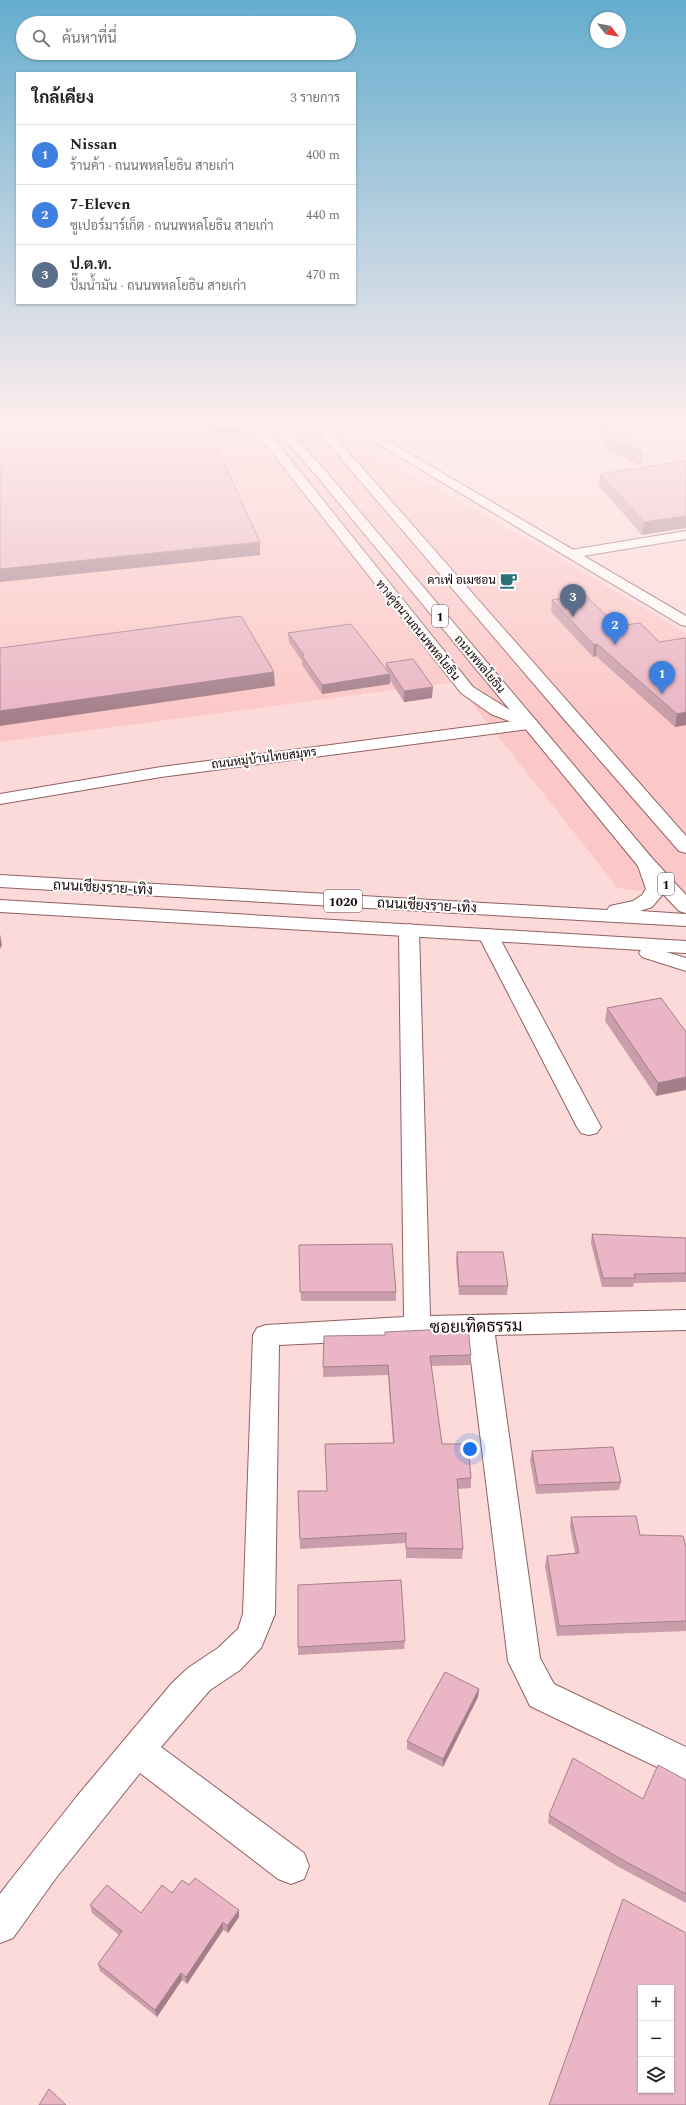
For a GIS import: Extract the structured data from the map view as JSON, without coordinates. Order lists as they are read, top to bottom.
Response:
{
  "streets": {
    "main road": [
      "1",
      "ทางคู่ขนานถนนพหลโยธิน",
      "ถนนพหลโยธิน",
      "ถนนหมู่บ้านไทยสมุทร",
      "ถนนเชียงราย-เทิง",
      "1020",
      "ซอยเทิดธรรม"
    ]
  },
  "crossings": [
    ["ทางคู่ขนานถนนพหลโยธิน", "ถนนพหลโยธิน"],
    ["ทางคู่ขนานถนนพหลโยธิน", "ถนนหมู่บ้านไทยสมุทร"],
    ["ถนนพหลโยธิน", "ถนนหมู่บ้านไทยสมุทร"]
  ],
  "places": {
    "cafe": ["คาเฟ่ อเมซอน"]
  },
  "north": "bottom right",
  "page": {
    "search": "ค้นหาที่นี่",
    "heading": ["ใกล้เคียง", "3 รายการ"],
    "list": [
      {
        "mark": "1",
        "name": "Nissan",
        "note": "ร้านค้า · ถนนพหลโยธิน สายเก่า",
        "value": "400 m"
      },
      {
        "mark": "2",
        "name": "7-Eleven",
        "note": "ซูเปอร์มาร์เก็ต · ถนนพหลโยธิน สายเก่า",
        "value": "440 m"
      },
      {
        "mark": "3",
        "name": "ป.ต.ท.",
        "note": "ปั๊มน้ำมัน · ถนนพหลโยธิน สายเก่า",
        "value": "470 m"
      }
    ],
    "pins": ["3", "2", "1"],
    "map_buttons": ["+", "−"]
  }
}
